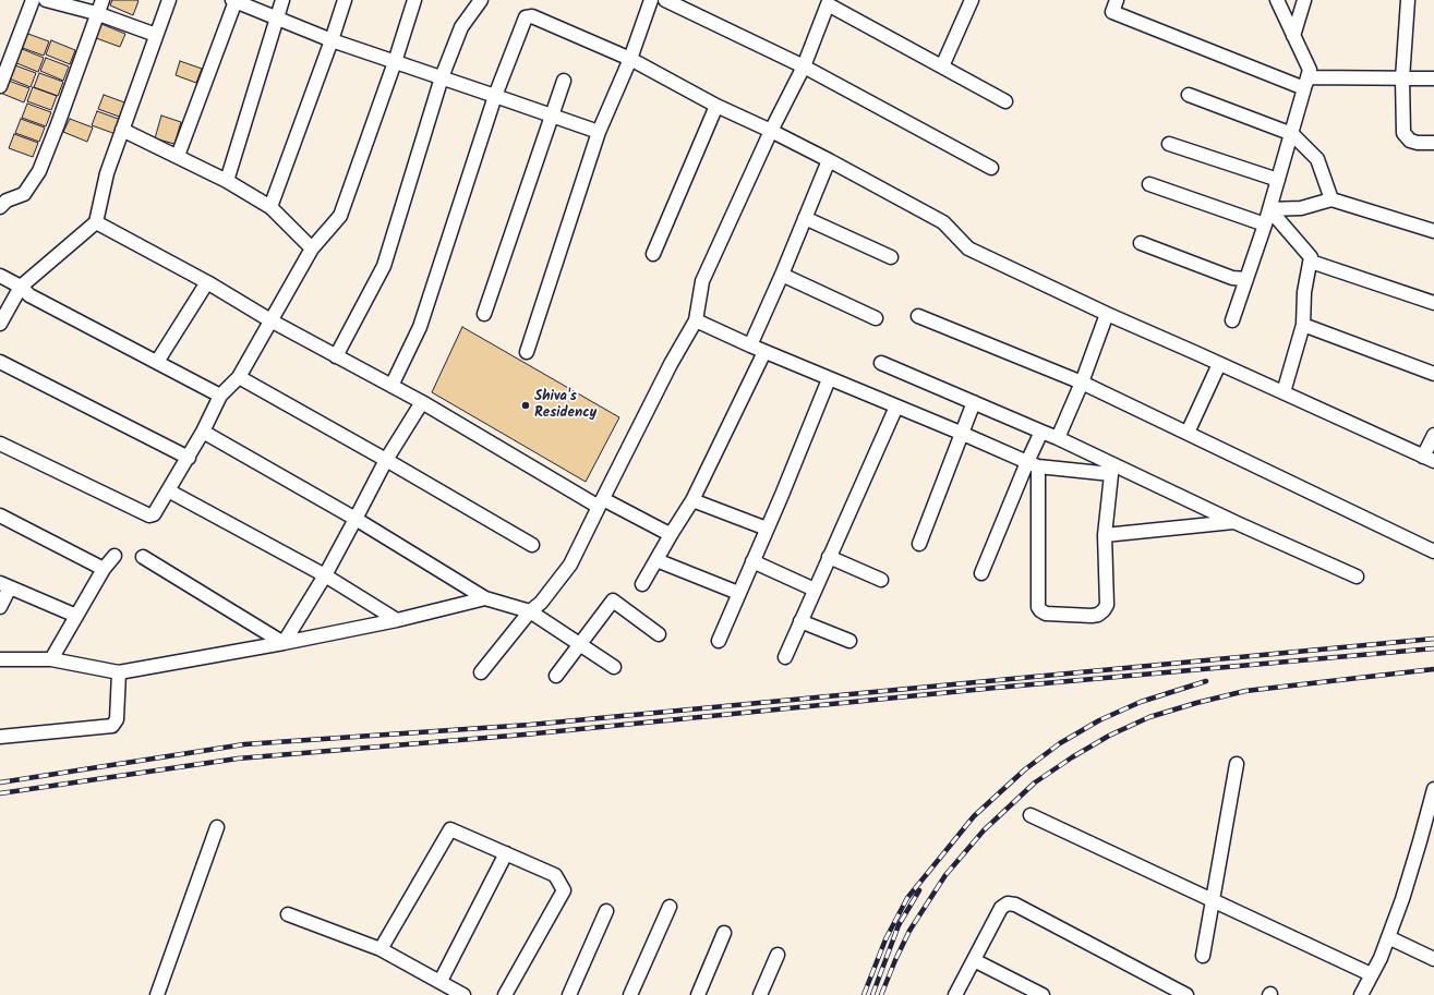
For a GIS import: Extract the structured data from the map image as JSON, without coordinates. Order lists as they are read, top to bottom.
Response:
{
  "places": ["Shiva's Residency"]
}
